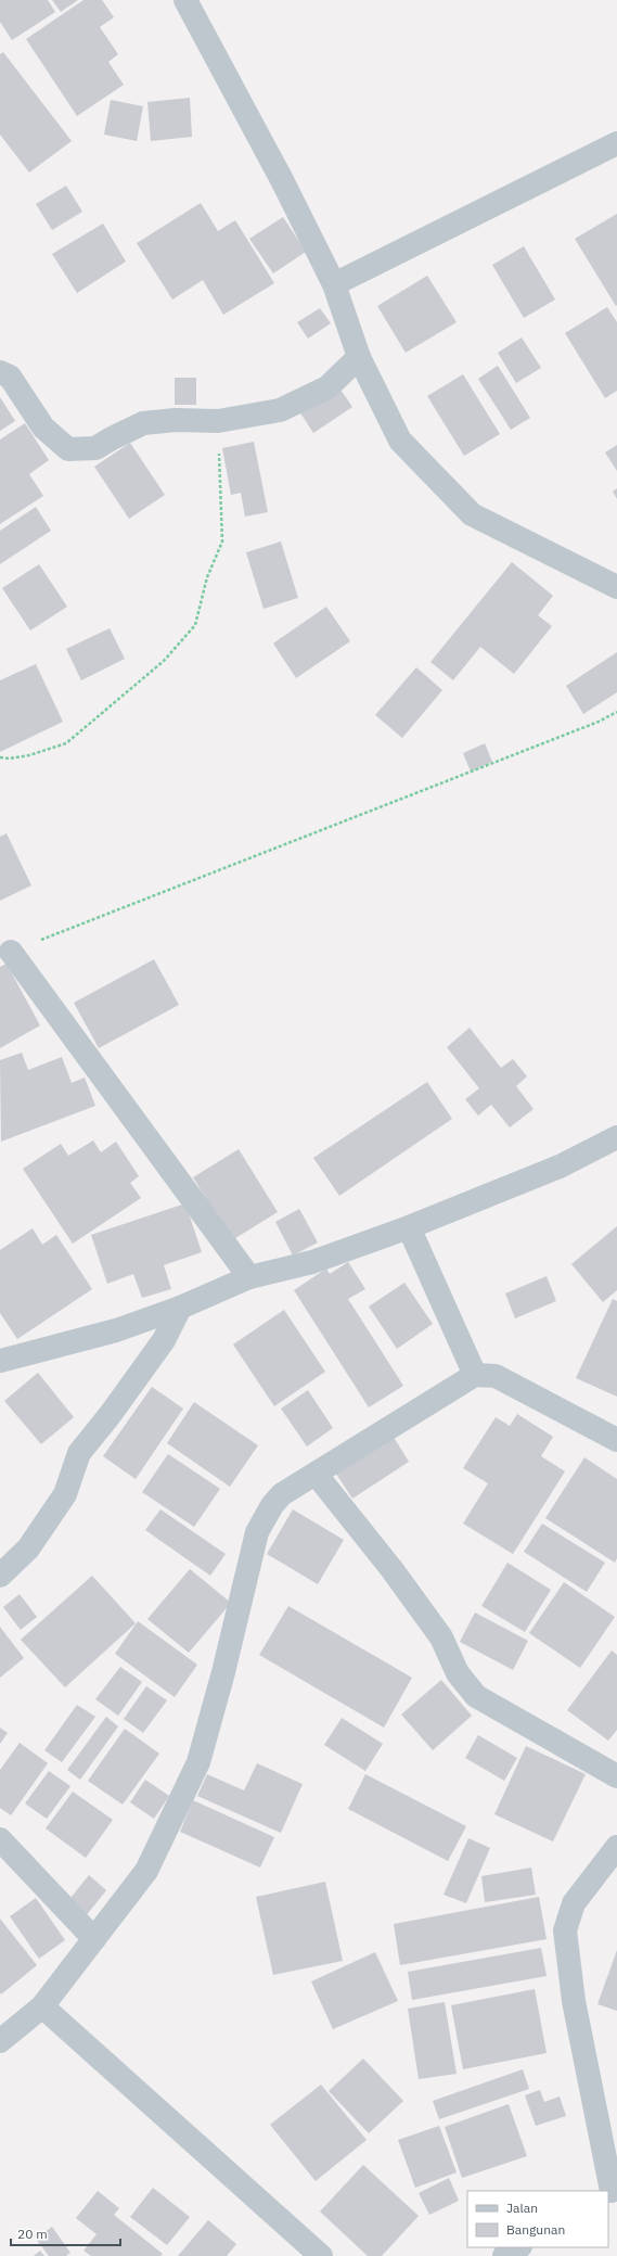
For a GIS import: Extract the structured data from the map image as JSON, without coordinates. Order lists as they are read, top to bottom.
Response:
{
  "legend": ["Jalan", "Bangunan"],
  "scale_bar": "20 m"
}
